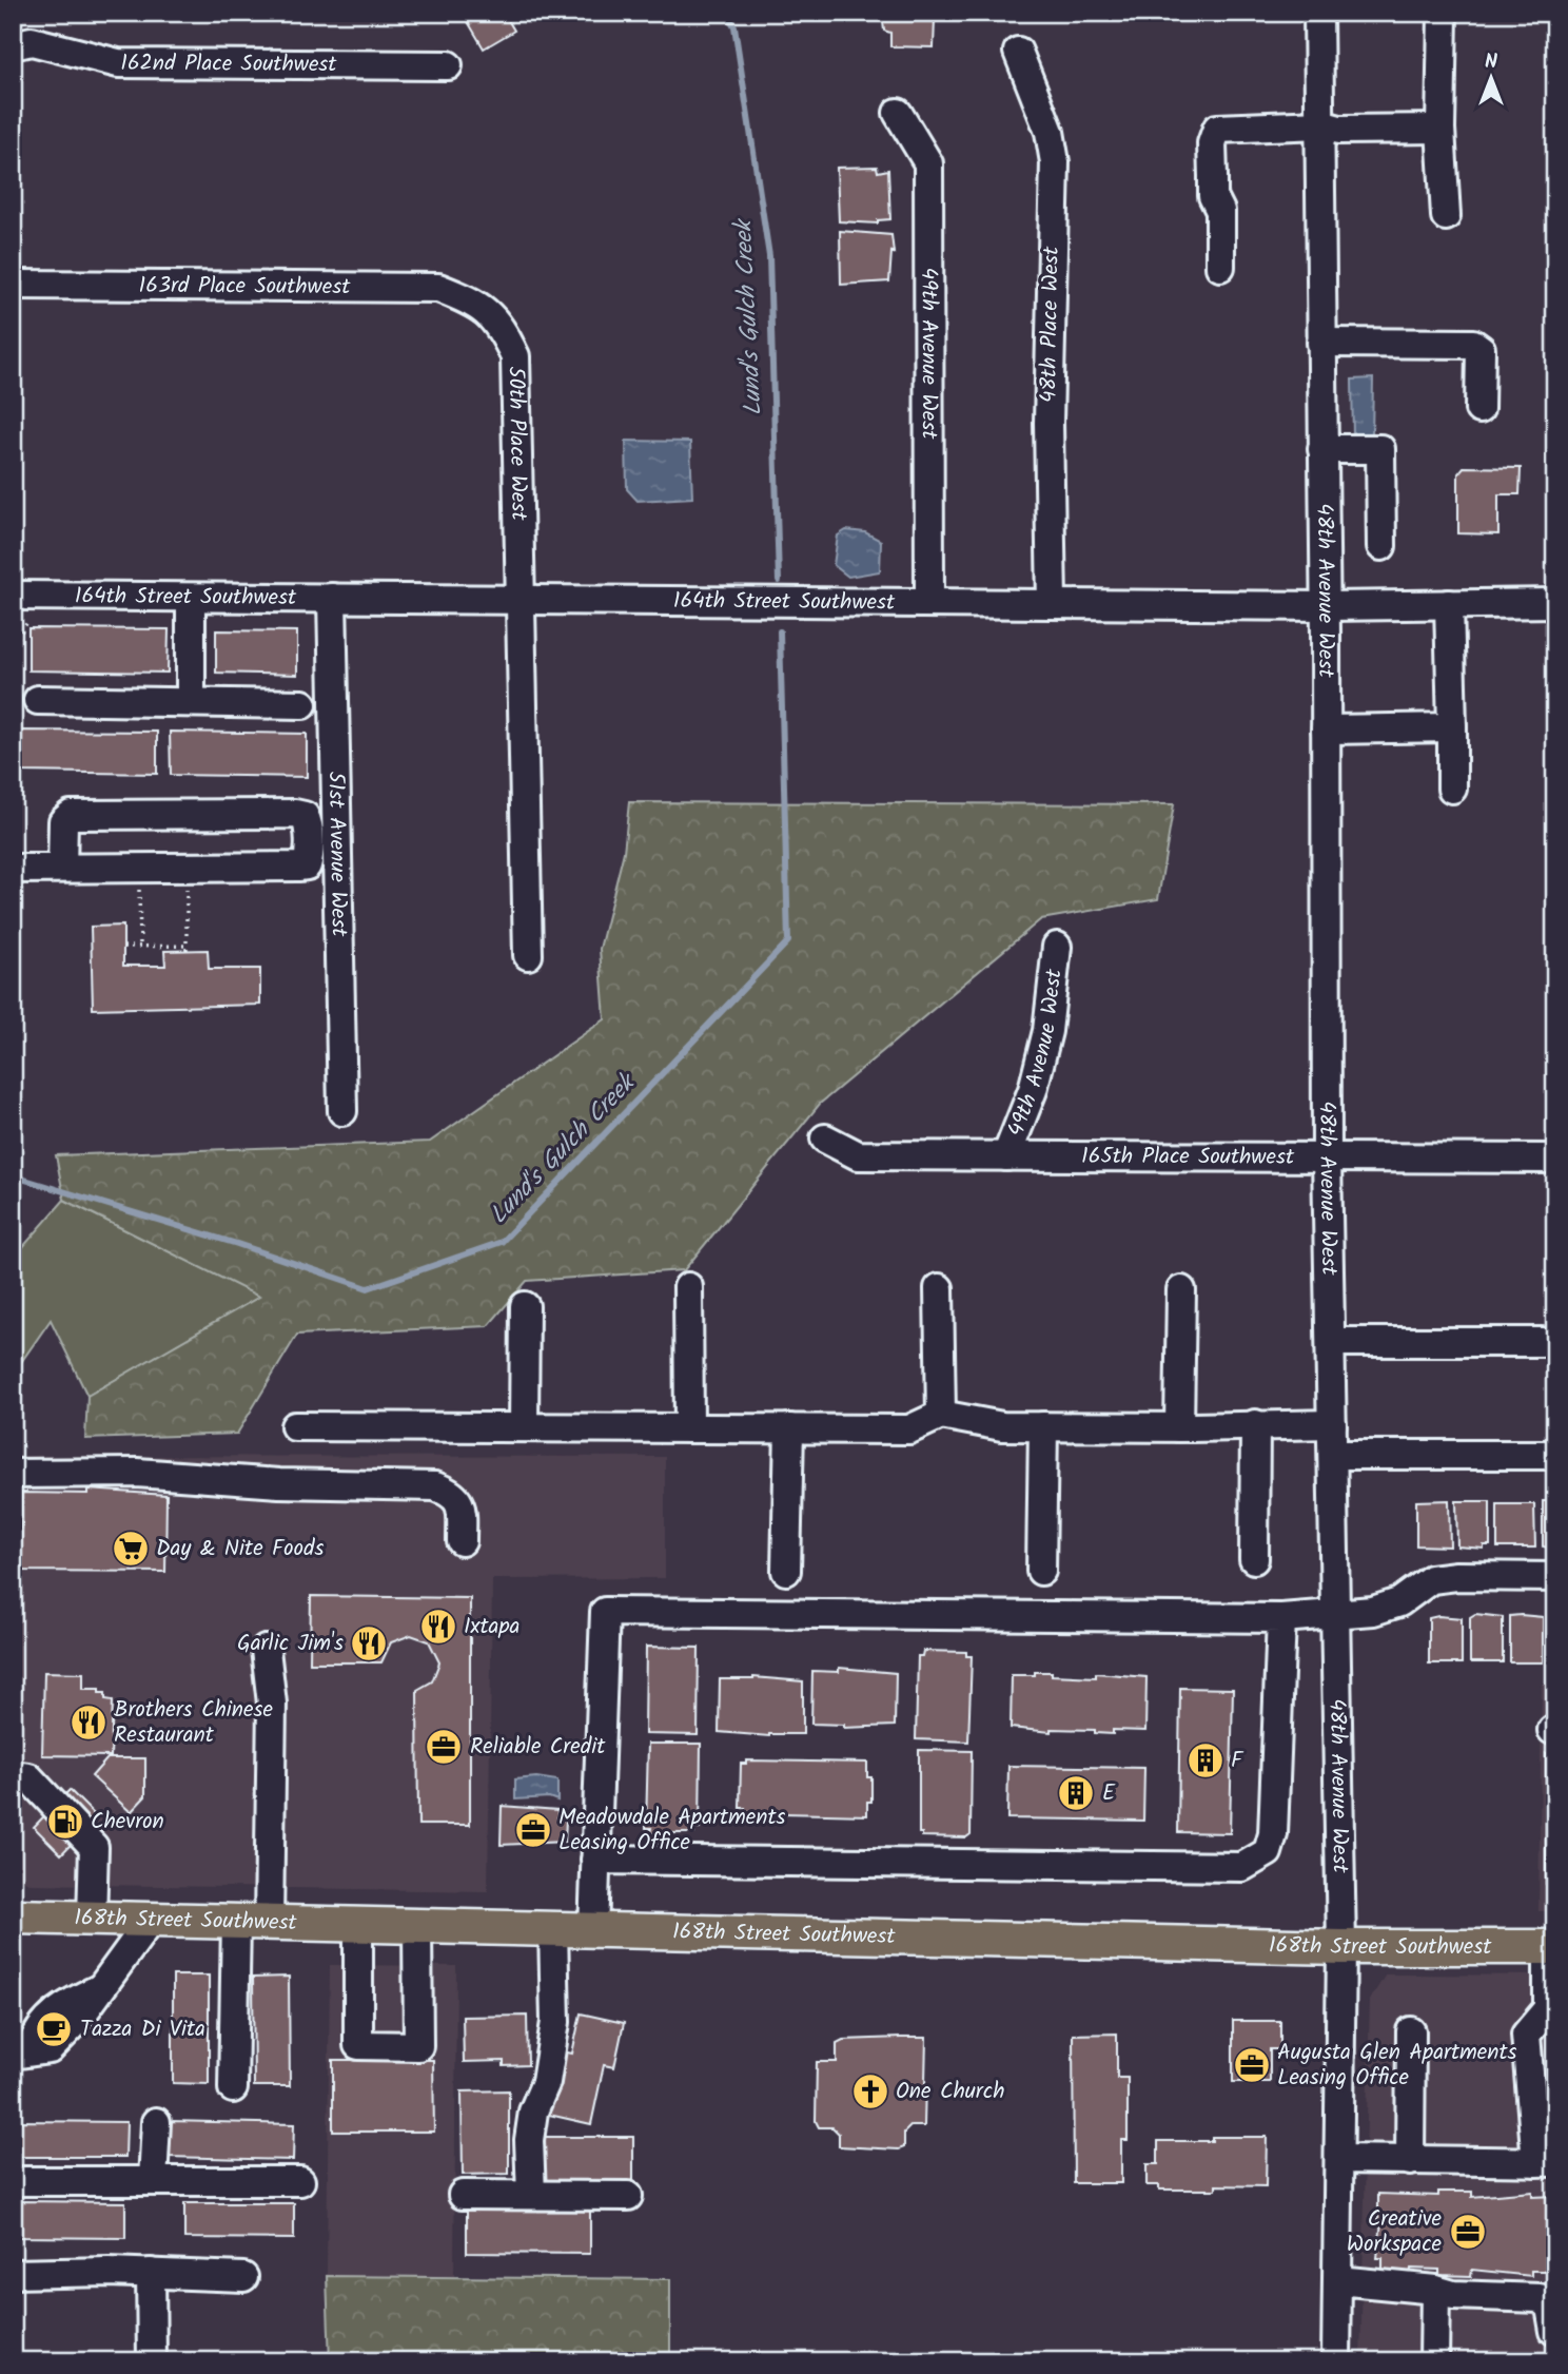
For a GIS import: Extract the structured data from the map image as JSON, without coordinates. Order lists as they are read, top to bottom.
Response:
{
  "streets": {
    "main road": ["168th Street Southwest"],
    "street": [
      "162nd Place Southwest",
      "163rd Place Southwest",
      "48th Place West",
      "49th Avenue West",
      "50th Place West",
      "48th Avenue West",
      "164th Street Southwest",
      "51st Avenue West",
      "165th Place Southwest"
    ]
  },
  "crossings": [
    ["163rd Place Southwest", "50th Place West"],
    ["48th Place West", "164th Street Southwest"],
    ["49th Avenue West", "164th Street Southwest"],
    ["49th Avenue West", "165th Place Southwest"],
    ["50th Place West", "164th Street Southwest"],
    ["48th Avenue West", "164th Street Southwest"],
    ["48th Avenue West", "165th Place Southwest"],
    ["48th Avenue West", "168th Street Southwest"],
    ["164th Street Southwest", "51st Avenue West"]
  ],
  "water": ["Lund's Gulch Creek"],
  "places": {
    "supermarket": ["Day & Nite Foods"],
    "restaurant": ["Ixtapa", "Garlic Jim's", "Brothers Chinese Restaurant"],
    "office": [
      "Reliable Credit",
      "Meadowdale Apartments Leasing Office",
      "Augusta Glen Apartments Leasing Office",
      "Creative Workspace"
    ],
    "building": ["F", "E"],
    "fuel station": ["Chevron"],
    "cafe": ["Tazza Di Vita"],
    "church": ["One Church"]
  },
  "north": "top"
}
